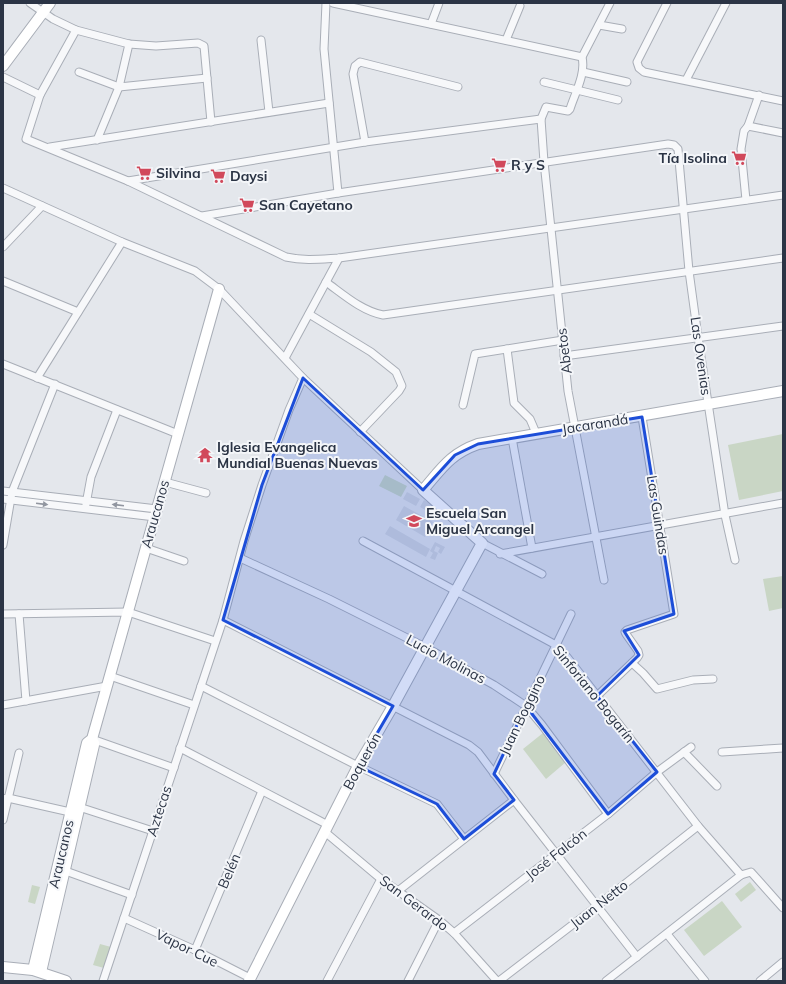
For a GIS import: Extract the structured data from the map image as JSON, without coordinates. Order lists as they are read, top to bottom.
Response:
{
  "streets": {
    "street": [
      "Abetos",
      "Las Ovenias",
      "Jacarandá",
      "Araucanos",
      "Las Guindas",
      "Lucio Molinas",
      "Sinforiano Bogarín",
      "Juan Boggino",
      "Boquerón",
      "Aztecas",
      "José Falcón",
      "Belén",
      "San Gerardo",
      "Juan Netto",
      "Vapor Cue"
    ]
  },
  "crossings": [
    ["Abetos", "Las Ovenias"],
    ["Abetos", "Jacarandá"],
    ["Las Ovenias", "Jacarandá"],
    ["Jacarandá", "Las Guindas"],
    ["Lucio Molinas", "Juan Boggino"],
    ["Lucio Molinas", "Boquerón"],
    ["Lucio Molinas", "Aztecas"],
    ["Lucio Molinas", "José Falcón"],
    ["Sinforiano Bogarín", "Juan Boggino"],
    ["Sinforiano Bogarín", "Boquerón"],
    ["Sinforiano Bogarín", "José Falcón"],
    ["Sinforiano Bogarín", "Juan Netto"],
    ["Boquerón", "San Gerardo"],
    ["Boquerón", "Vapor Cue"],
    ["Aztecas", "San Gerardo"],
    ["Aztecas", "Vapor Cue"],
    ["José Falcón", "San Gerardo"],
    ["Belén", "San Gerardo"],
    ["Belén", "Vapor Cue"],
    ["San Gerardo", "Juan Netto"]
  ],
  "places": {
    "supermarket": [
      "Tía Isolina",
      "R y S",
      "Silvina",
      "Daysi",
      "San Cayetano"
    ],
    "temple": ["Iglesia Evangelica Mundial Buenas Nuevas"],
    "school or university": ["Escuela San Miguel Arcangel"]
  }
}
